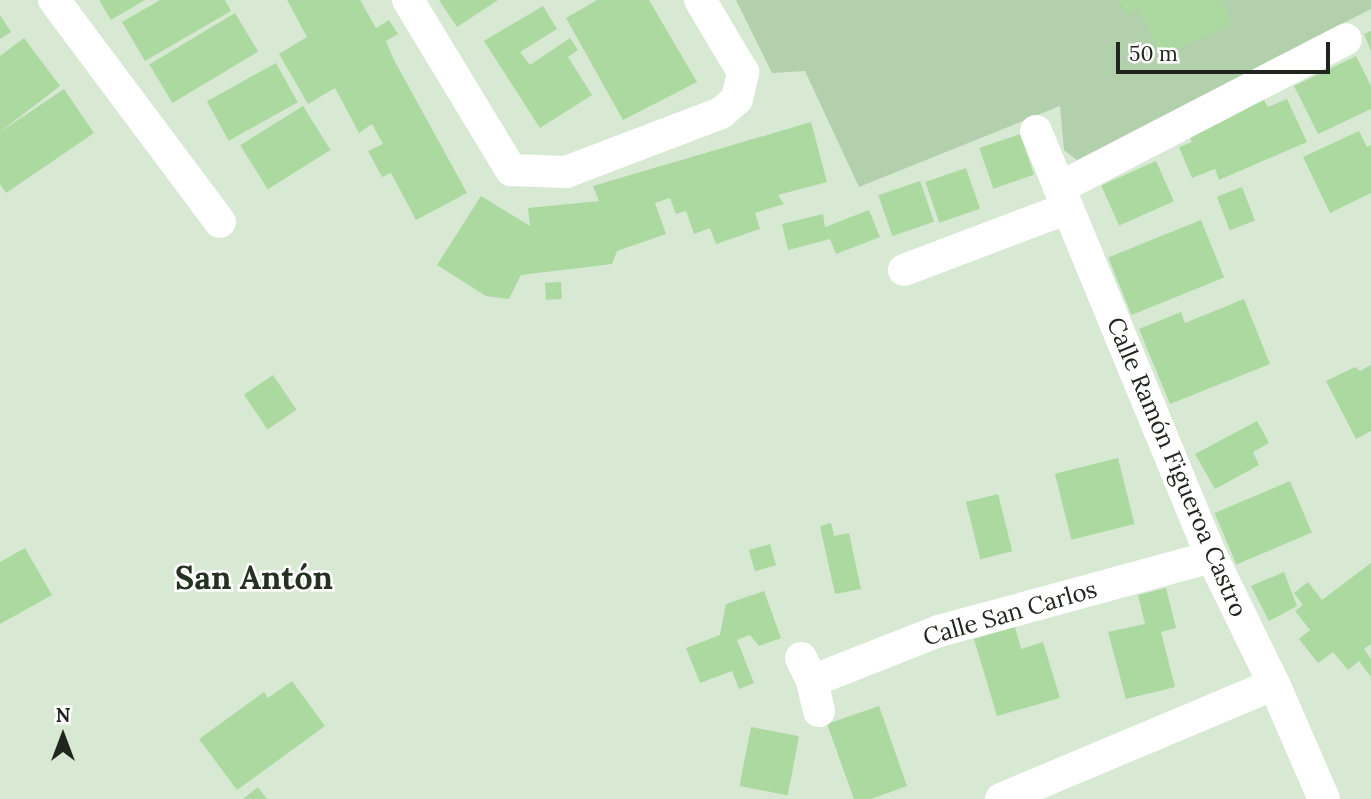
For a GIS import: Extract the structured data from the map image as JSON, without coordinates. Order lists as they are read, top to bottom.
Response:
{
  "streets": {
    "street": ["Calle Ramón Figueroa Castro", "Calle San Carlos"]
  },
  "crossings": [
    ["Calle Ramón Figueroa Castro", "Calle San Carlos"]
  ],
  "districts": ["San Antón"],
  "scale_bar": "50 m",
  "north": "top"
}
